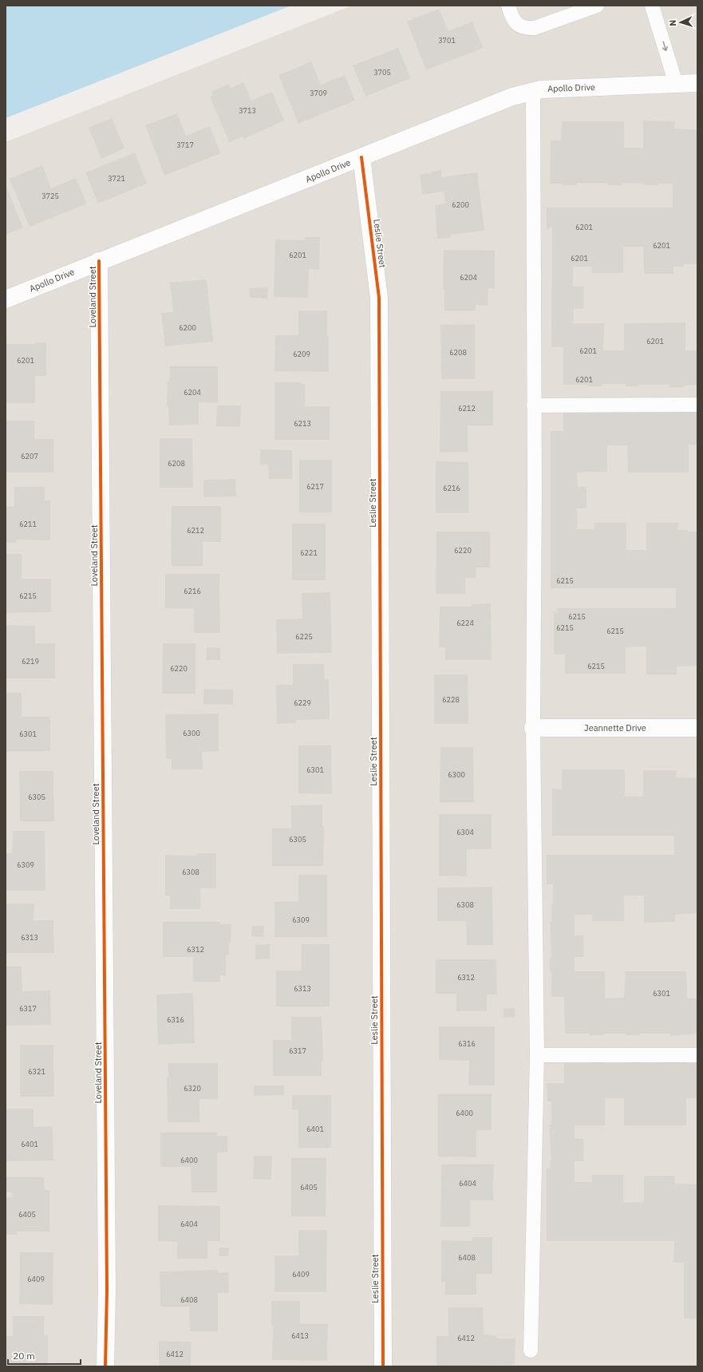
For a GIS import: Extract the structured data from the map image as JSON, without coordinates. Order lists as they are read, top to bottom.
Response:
{
  "streets": {
    "street": [
      "Apollo Drive",
      "Leslie Street",
      "Loveland Street",
      "Jeannette Drive"
    ]
  },
  "crossings": [
    ["Apollo Drive", "Leslie Street"],
    ["Apollo Drive", "Loveland Street"]
  ],
  "house_numbers": [
    "3701",
    "3705",
    "3709",
    "3713",
    "3717",
    "3721",
    "3725",
    "6200",
    "6201",
    "6201",
    "6201",
    "6201",
    "6204",
    "6200",
    "6201",
    "6201",
    "6208",
    "6209",
    "6201",
    "6201",
    "6204",
    "6212",
    "6213",
    "6207",
    "6208",
    "6217",
    "6216",
    "6211",
    "6212",
    "6220",
    "6221",
    "6215",
    "6216",
    "6215",
    "6215",
    "6224",
    "6215",
    "6215",
    "6225",
    "6219",
    "6215",
    "6220",
    "6228",
    "6229",
    "6300",
    "6301",
    "6301",
    "6300",
    "6305",
    "6304",
    "6305",
    "6309",
    "6308",
    "6308",
    "6309",
    "6313",
    "6312",
    "6312",
    "6313",
    "6301",
    "6317",
    "6316",
    "6316",
    "6317",
    "6321",
    "6320",
    "6400",
    "6401",
    "6401",
    "6400",
    "6404",
    "6405",
    "6405",
    "6404",
    "6408",
    "6409",
    "6409",
    "6408",
    "6413",
    "6412",
    "6412"
  ],
  "scale_bar": "20 m",
  "north": "left"
}
